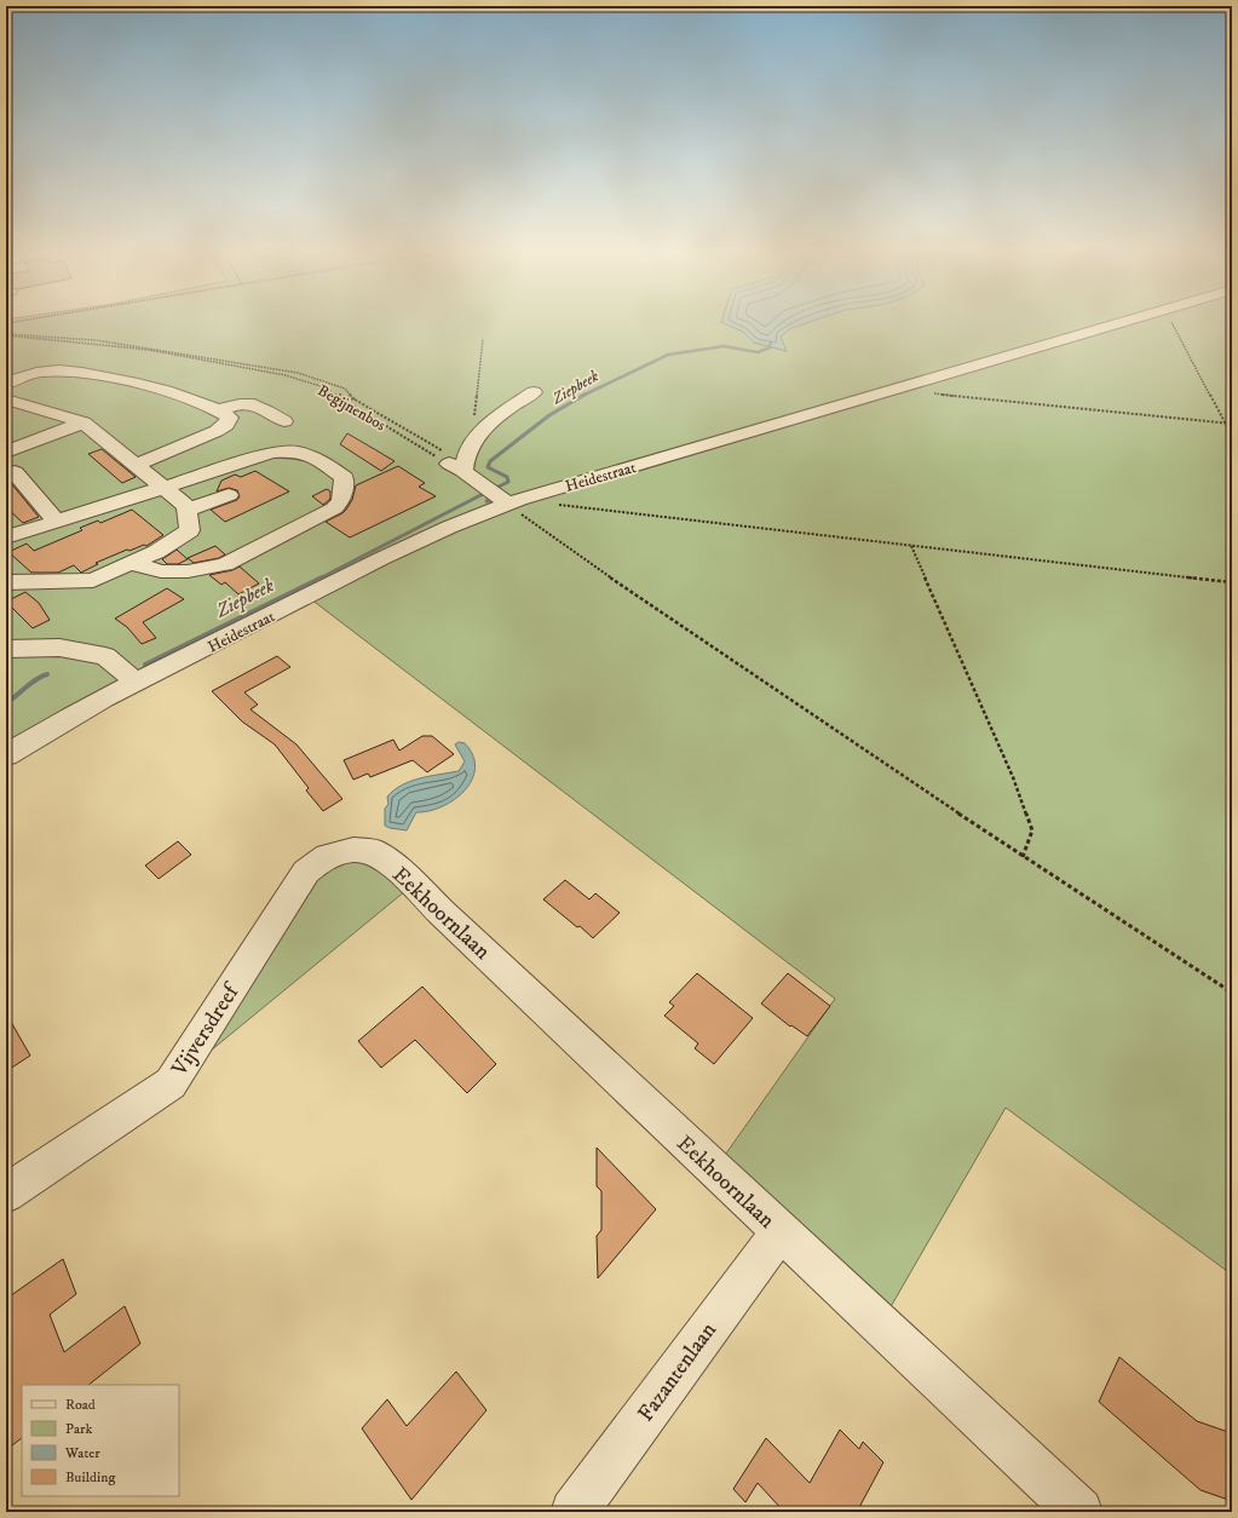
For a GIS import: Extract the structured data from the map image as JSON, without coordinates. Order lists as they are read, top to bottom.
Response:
{
  "streets": {
    "street": [
      "Heidestraat",
      "Eekhoornlaan",
      "Vijversdreef",
      "Fazantenlaan"
    ],
    "path": ["Begijnenbos"]
  },
  "crossings": [
    ["Eekhoornlaan", "Vijversdreef"],
    ["Eekhoornlaan", "Fazantenlaan"]
  ],
  "water": ["Ziepbeek"],
  "legend": [
    "Road",
    "Park",
    "Water",
    "Building"
  ]
}
